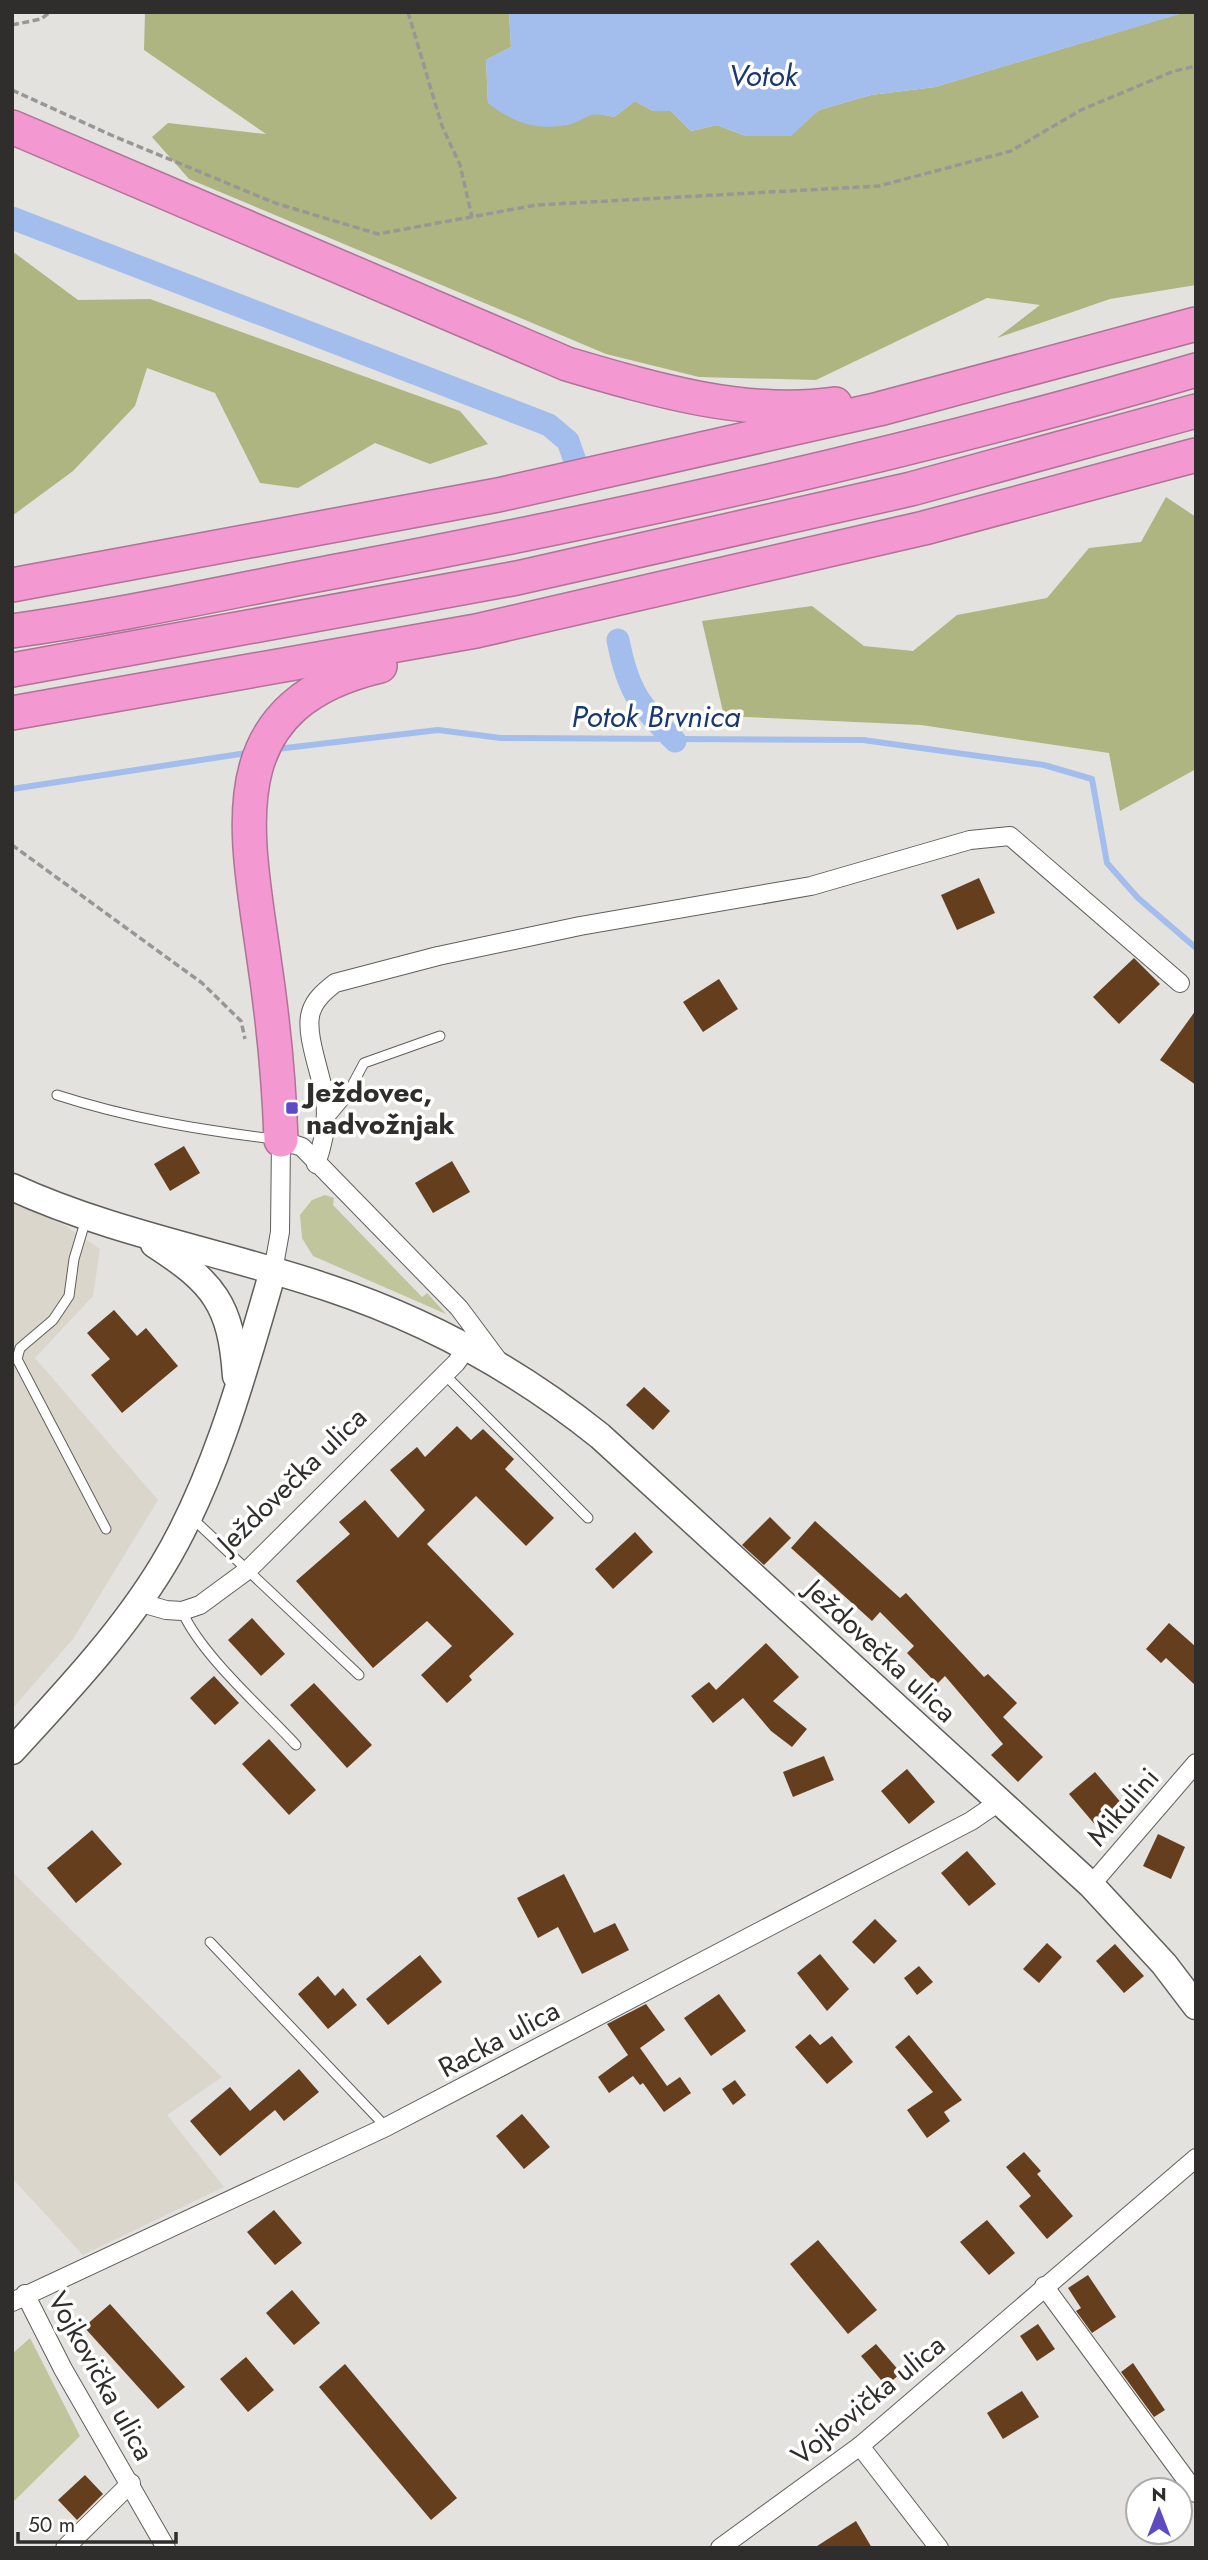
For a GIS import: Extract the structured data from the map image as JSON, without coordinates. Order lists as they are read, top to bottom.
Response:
{
  "streets": {
    "main road": ["Ježdovečka ulica"],
    "street": ["Mikulini", "Racka ulica", "Vojkovička ulica"]
  },
  "crossings": [
    ["Ježdovečka ulica", "Mikulini"],
    ["Ježdovečka ulica", "Racka ulica"],
    ["Racka ulica", "Vojkovička ulica"]
  ],
  "water": ["Votok", "Potok Brvnica"],
  "places": {
    "transit": ["Ježdovec, nadvožnjak"]
  },
  "scale_bar": "50 m",
  "north": "top"
}
